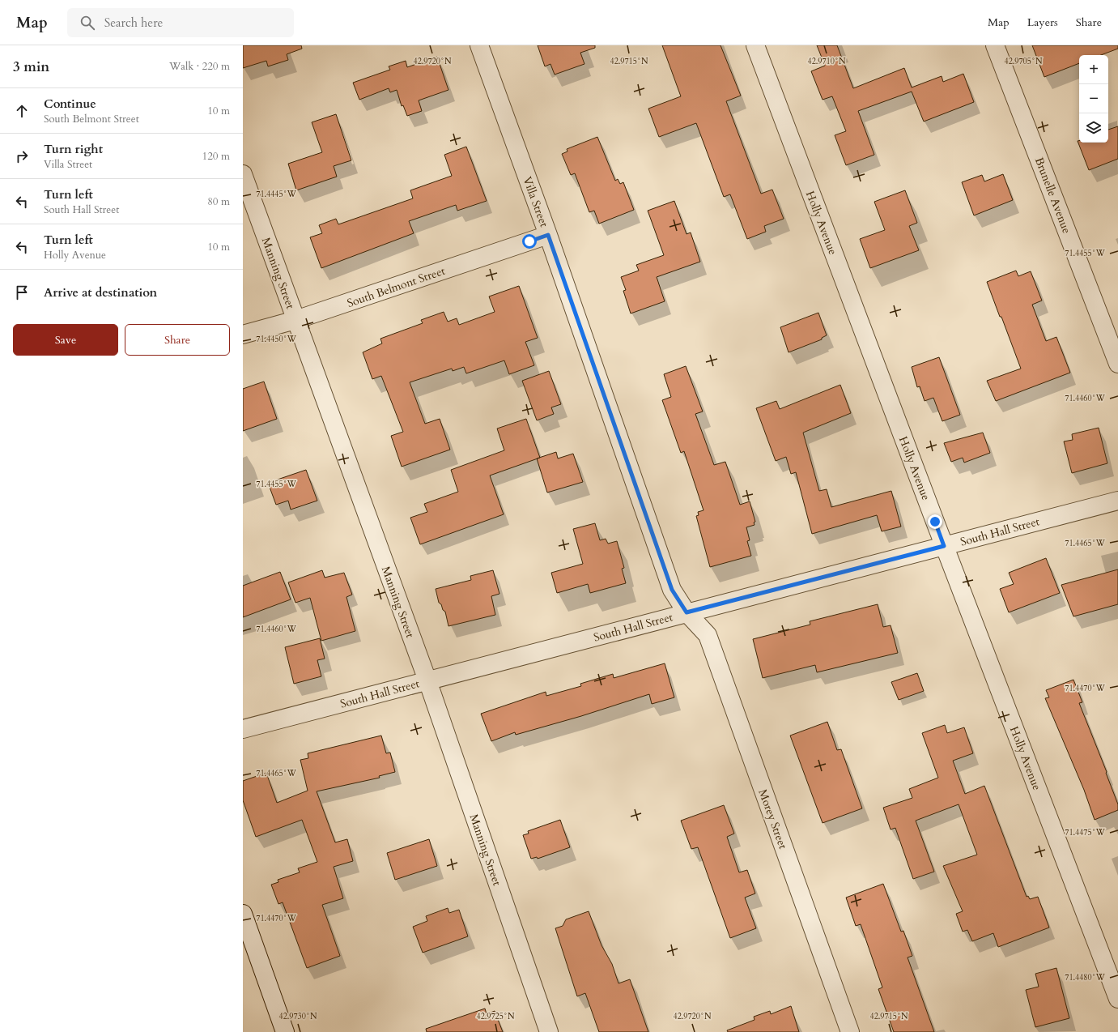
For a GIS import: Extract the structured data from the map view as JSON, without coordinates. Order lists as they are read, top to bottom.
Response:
{
  "streets": {
    "street": [
      "Brunelle Avenue",
      "Villa Street",
      "Holly Avenue",
      "Manning Street",
      "South Belmont Street",
      "South Hall Street",
      "Morey Street"
    ]
  },
  "crossings": [
    ["Villa Street", "South Belmont Street"],
    ["Villa Street", "South Hall Street"],
    ["Villa Street", "Morey Street"],
    ["Holly Avenue", "South Hall Street"],
    ["Manning Street", "South Belmont Street"],
    ["Manning Street", "South Hall Street"],
    ["South Hall Street", "Morey Street"]
  ],
  "page": {
    "header": "Map",
    "search": "Search here",
    "nav": ["Map", "Layers", "Share"],
    "heading": ["3 min", "Walk · 220 m"],
    "map_buttons": ["+", "−"],
    "list": [
      ["Continue", "South Belmont Street", "10 m"],
      ["Turn right", "Villa Street", "120 m"],
      ["Turn left", "South Hall Street", "80 m"],
      ["Turn left", "Holly Avenue", "10 m"],
      "Arrive at destination"
    ],
    "buttons": ["Save", "Share"]
  },
  "coordinates": [
    "42.9715°N",
    "42.9705°N",
    "42.9720°N",
    "42.9710°N",
    "71.4445°W",
    "71.4455°W",
    "71.4450°W",
    "71.4460°W",
    "71.4465°W",
    "71.4470°W",
    "71.4475°W",
    "71.4480°W",
    "42.9730°N",
    "42.9725°N"
  ]
}
